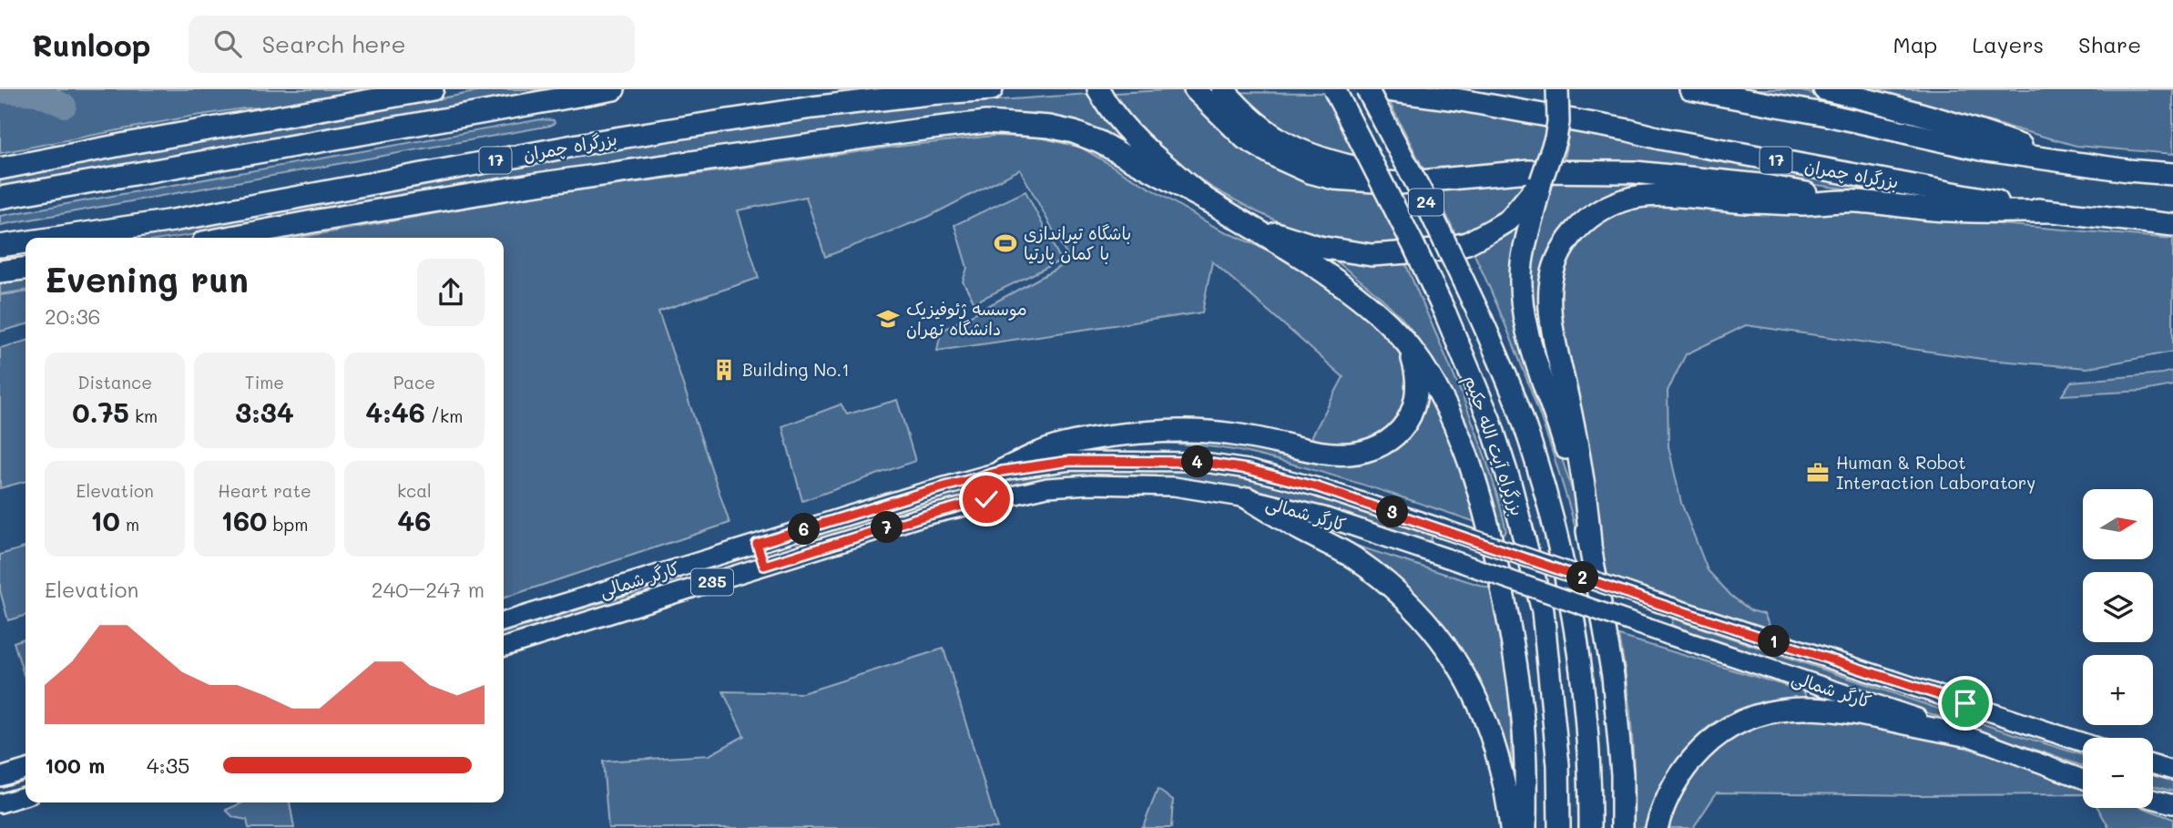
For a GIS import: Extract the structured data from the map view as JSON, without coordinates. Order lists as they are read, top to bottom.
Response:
{
  "streets": {
    "highway": [
      "بزرگراه چمران",
      "17",
      "24",
      "بزرگراه آیت الله حکیم"
    ],
    "main road": ["کارگر شمالی", "235"]
  },
  "places": {
    "sports": ["باشگاه تیراندازی با کمان پارتیا"],
    "school or university": ["موسسه ژئوفیزیک دانشگاه تهران"],
    "building": ["Building No.1"],
    "office": ["Human & Robot Interaction Laboratory"]
  },
  "north": "right",
  "page": {
    "header": "Runloop",
    "search": "Search here",
    "nav": ["Map", "Layers", "Share"],
    "heading": ["Evening run", "20:36"],
    "stats": [
      ["Distance", "0.75 km"],
      ["Time", "3:34"],
      ["Pace", "4:46 /km"],
      ["Elevation", "10 m"],
      ["Heart rate", "160 bpm"],
      ["kcal", "46"]
    ],
    "pins": [
      "4",
      "3",
      "7",
      "6",
      "2",
      "1"
    ],
    "map_buttons": ["+", "−"],
    "chart": ["Elevation", "240–247 m"],
    "list": [
      {
        "name": "100 m",
        "note": "4:35"
      }
    ]
  }
}
